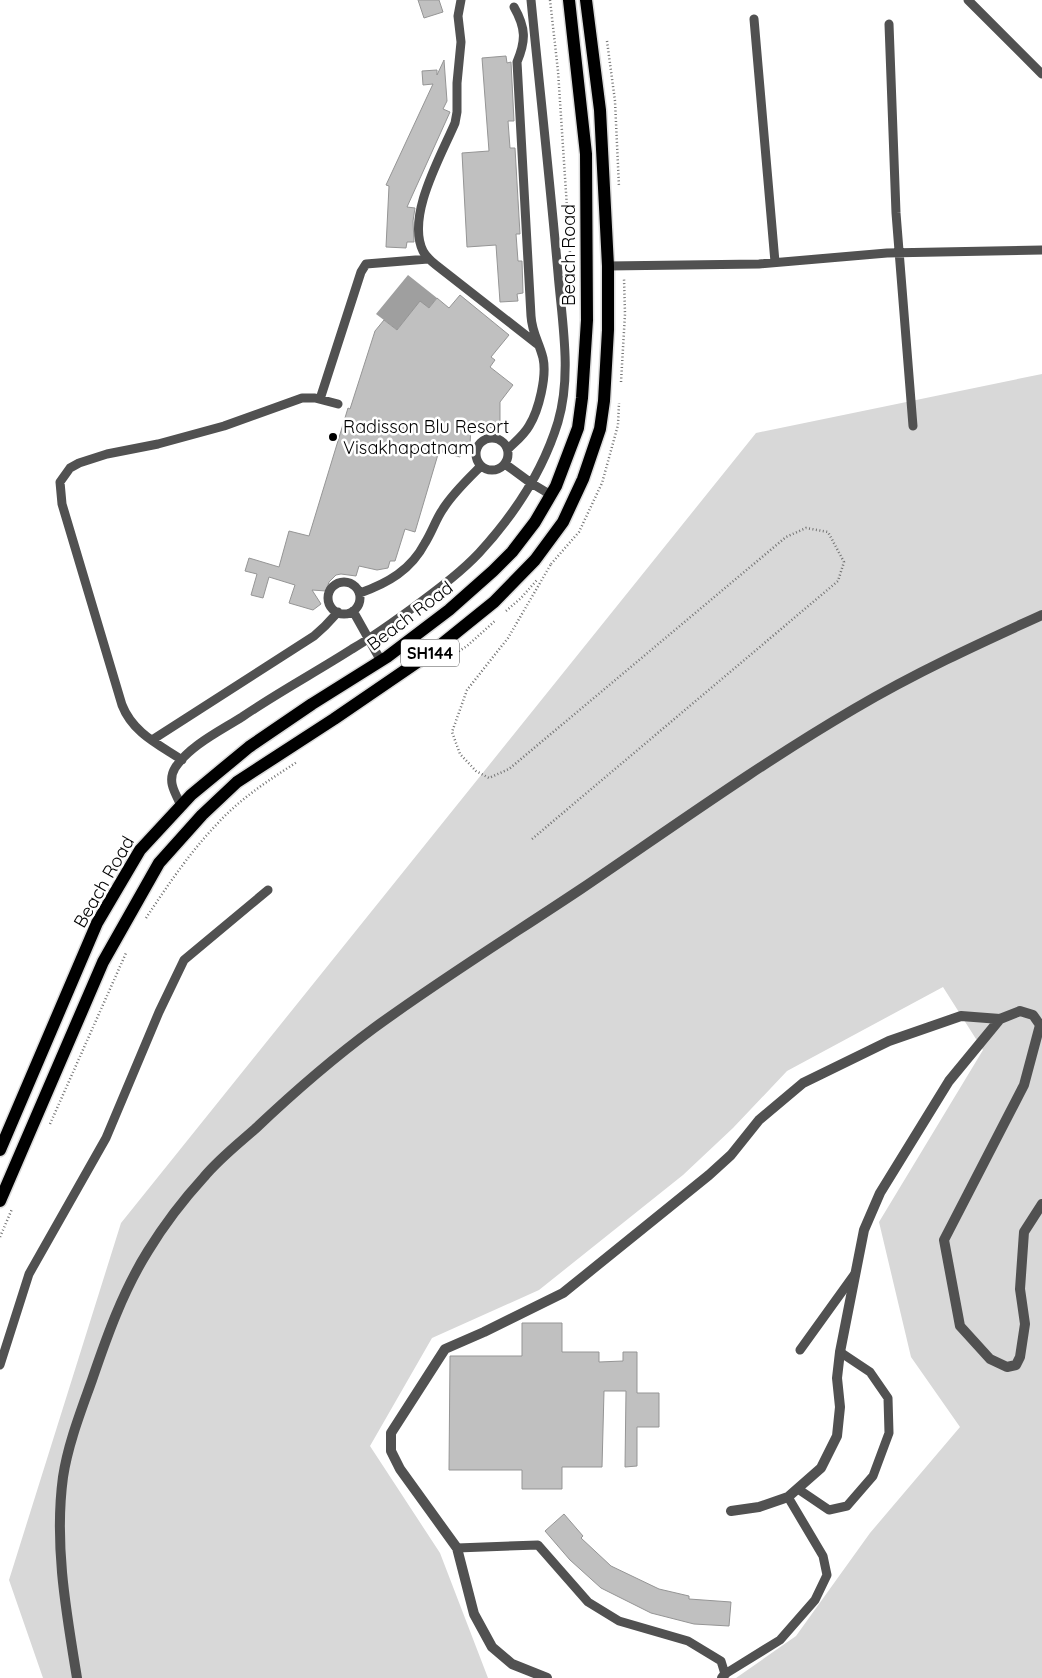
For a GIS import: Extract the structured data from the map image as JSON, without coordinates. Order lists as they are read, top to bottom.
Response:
{
  "streets": {
    "main road": ["Beach Road", "SH144"]
  },
  "places": ["Radisson Blu Resort Visakhapatnam"]
}
